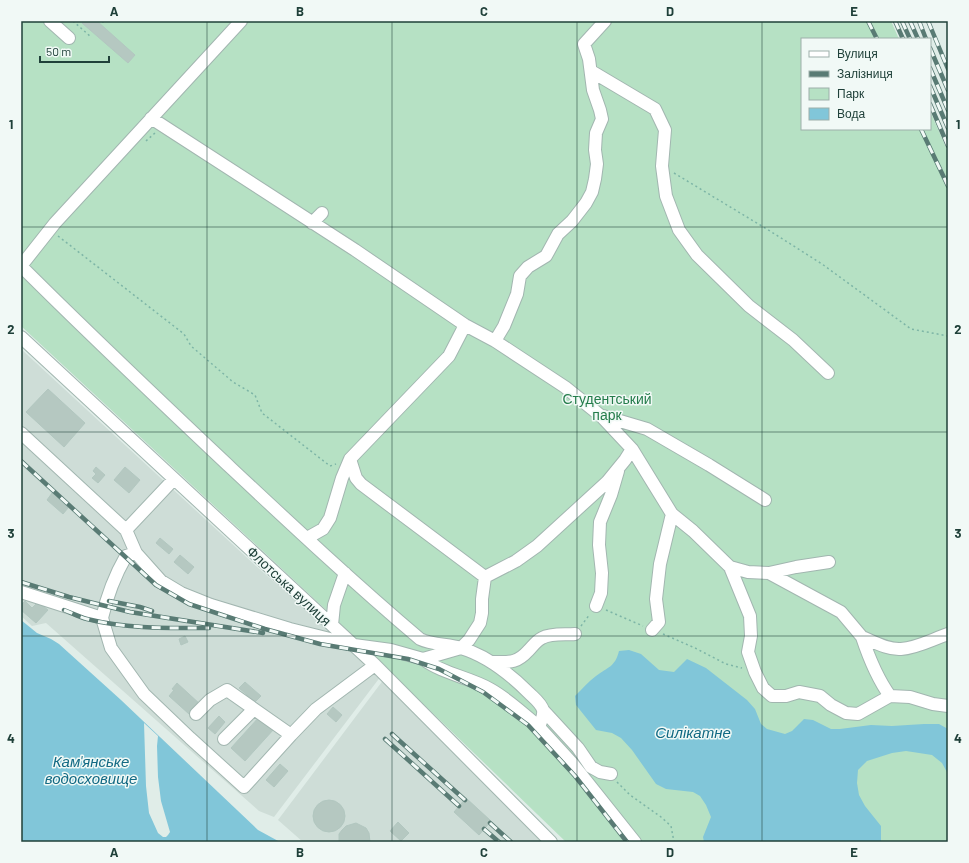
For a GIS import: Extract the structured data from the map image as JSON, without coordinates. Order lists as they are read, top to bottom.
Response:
{
  "streets": {
    "street": ["Флотська вулиця"]
  },
  "water": ["Силікатне", "Кам'янське водосховище"],
  "parks": ["Студентський парк"],
  "legend": [
    "Вулиця",
    "Залізниця",
    "Парк",
    "Вода"
  ],
  "scale_bar": "50 m",
  "grid": {
    "columns": [
      "A",
      "B",
      "C",
      "D",
      "E"
    ],
    "rows": [
      "1",
      "2",
      "3",
      "4"
    ]
  }
}
